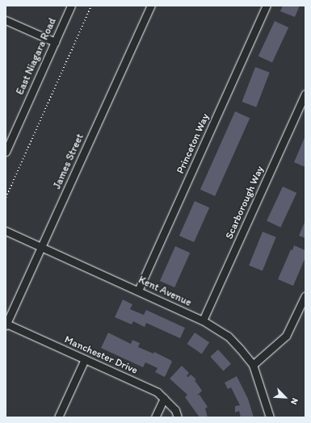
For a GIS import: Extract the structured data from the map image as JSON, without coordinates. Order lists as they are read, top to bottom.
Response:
{
  "streets": {
    "street": [
      "East Niagara Road",
      "Princeton Way",
      "James Street",
      "Scarborough Way",
      "Kent Avenue",
      "Manchester Drive"
    ]
  },
  "crossings": [
    ["Princeton Way", "Kent Avenue"],
    ["James Street", "Kent Avenue"],
    ["James Street", "Manchester Drive"],
    ["Scarborough Way", "Kent Avenue"]
  ],
  "north": "bottom right"
}
